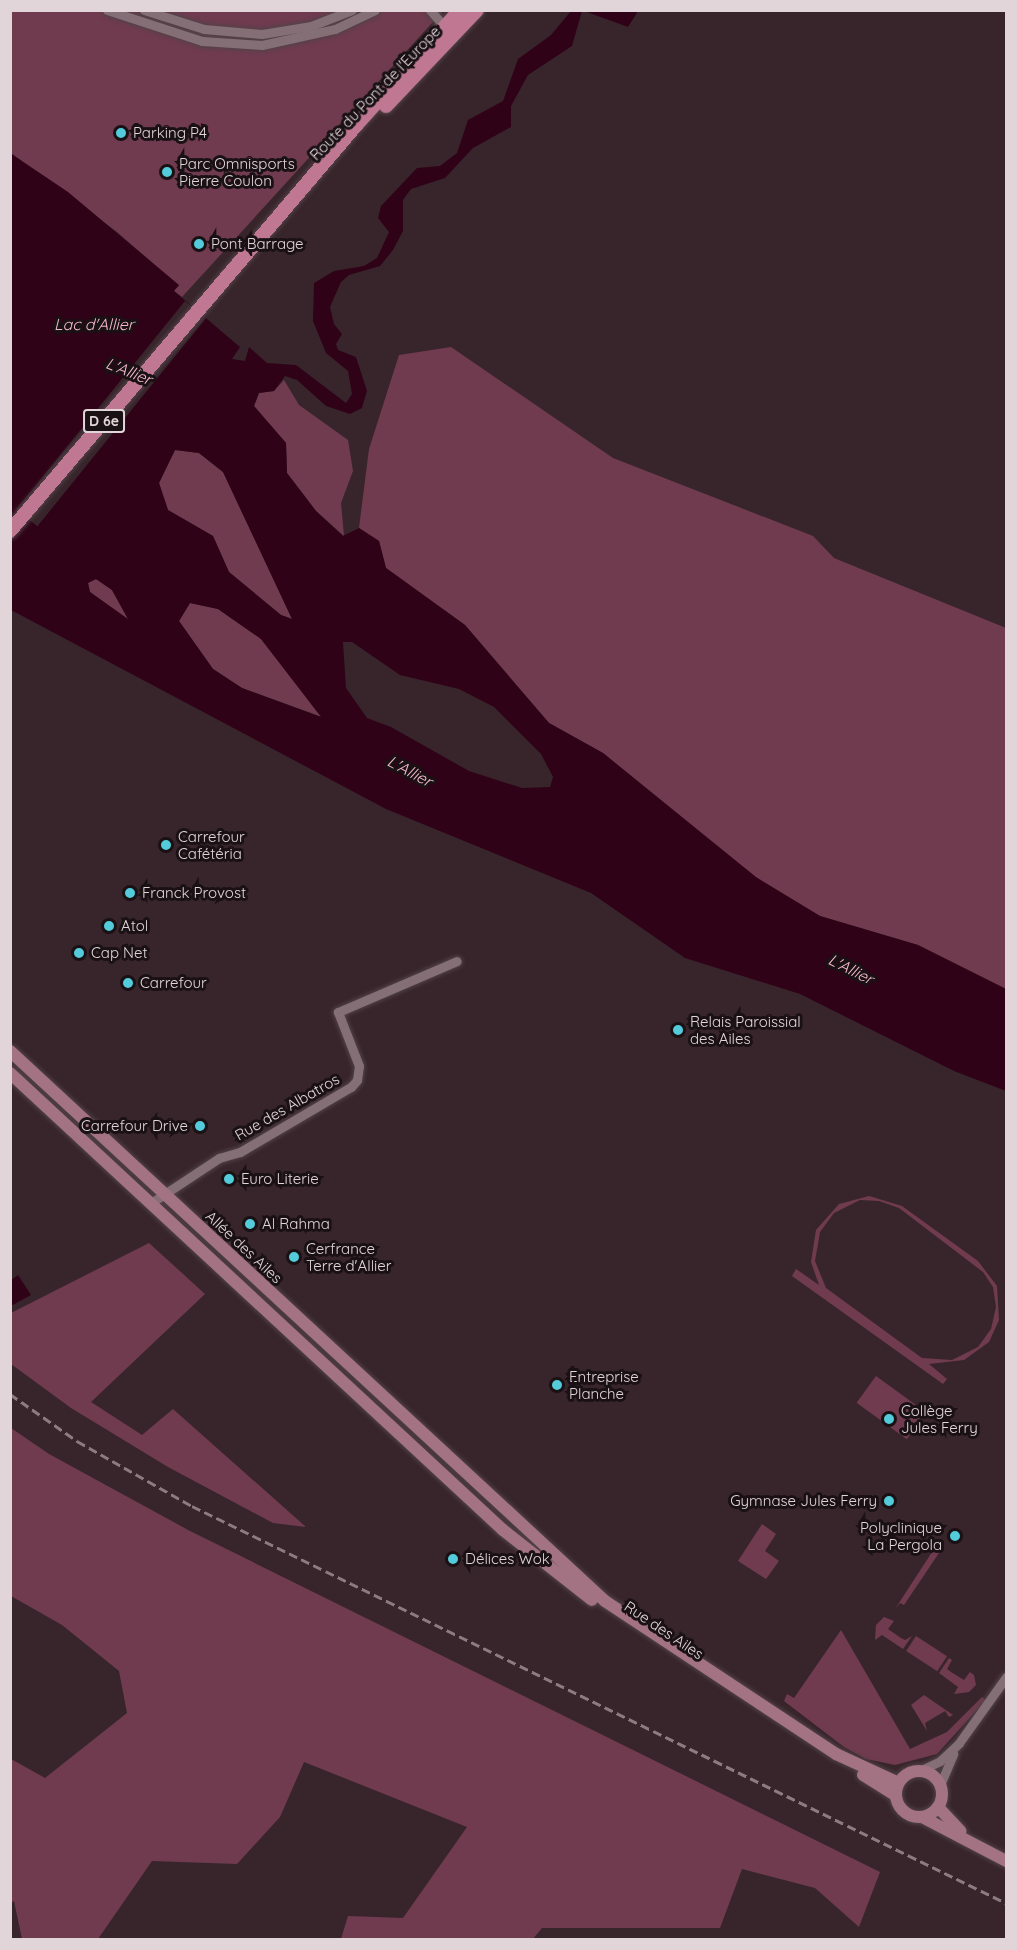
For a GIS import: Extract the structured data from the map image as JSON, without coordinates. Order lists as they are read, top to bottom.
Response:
{
  "streets": {
    "main road": [
      "Route du Pont de l'Europe",
      "D 6e",
      "Allée des Ailes",
      "Rue des Ailes"
    ],
    "street": ["Rue des Albatros"]
  },
  "crossings": [
    ["Rue des Albatros", "Allée des Ailes"],
    ["Allée des Ailes", "Rue des Ailes"]
  ],
  "water": ["Lac d'Allier", "L'Allier"],
  "places": [
    "Parking P4",
    "Parc Omnisports Pierre Coulon",
    "Pont Barrage",
    "Carrefour Cafétéria",
    "Franck Provost",
    "Atol",
    "Cap Net",
    "Carrefour",
    "Relais Paroissial des Ailes",
    "Carrefour Drive",
    "Euro Literie",
    "Al Rahma",
    "Cerfrance Terre d'Allier",
    "Entreprise Planche",
    "Collège Jules Ferry",
    "Gymnase Jules Ferry",
    "Polyclinique La Pergola",
    "Délices Wok"
  ]
}
